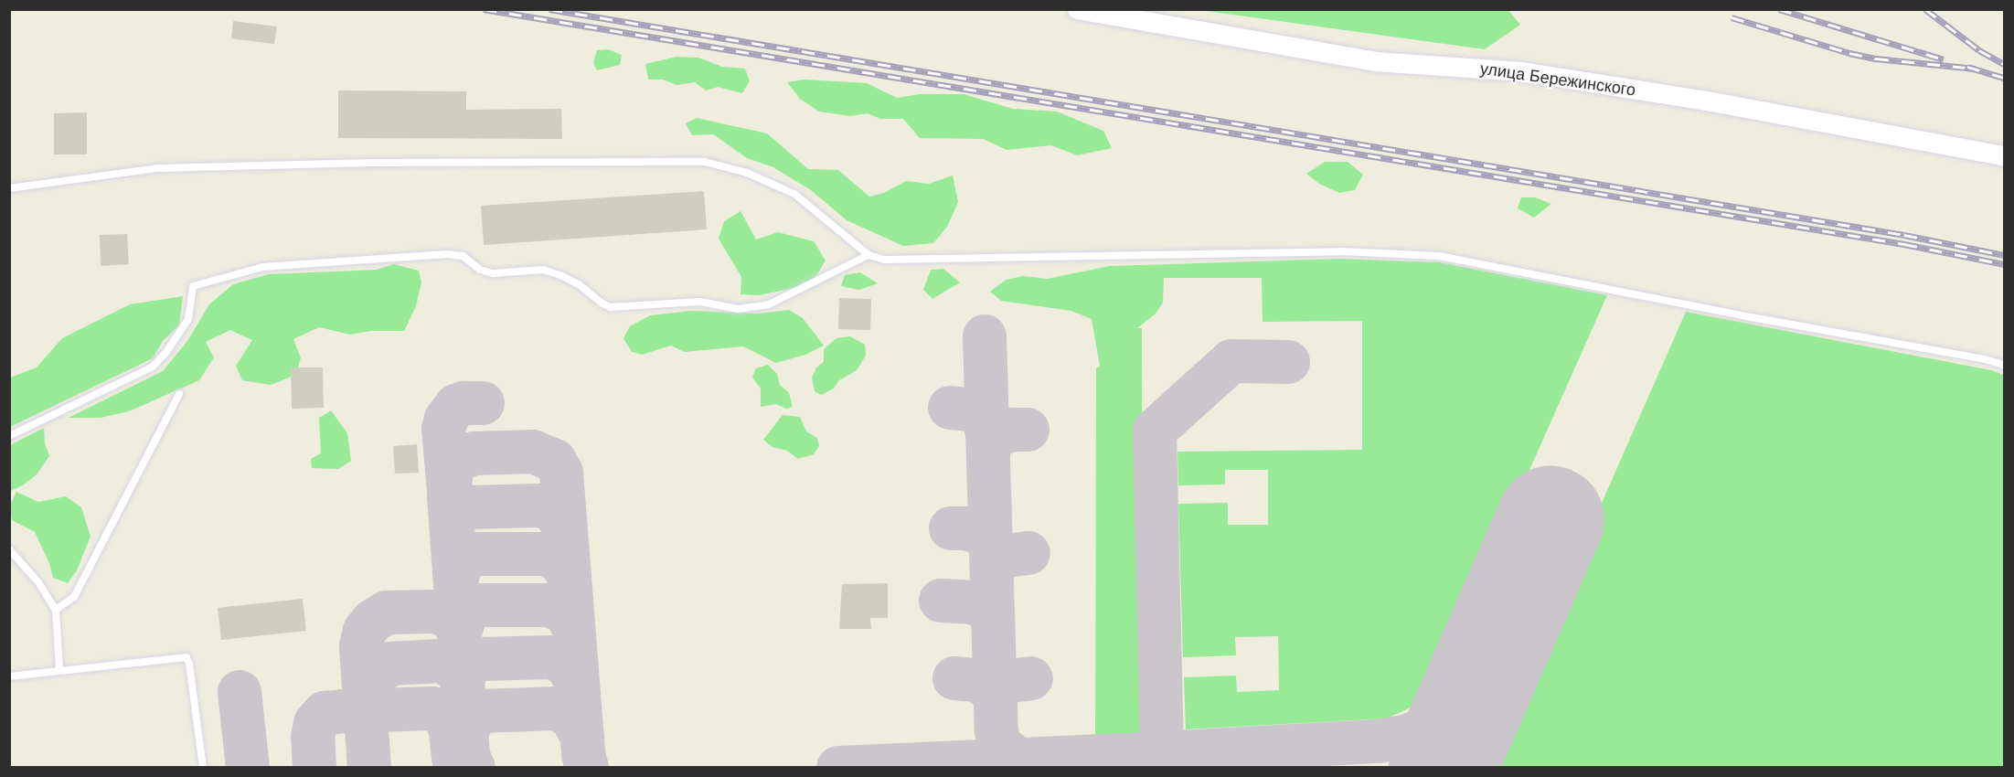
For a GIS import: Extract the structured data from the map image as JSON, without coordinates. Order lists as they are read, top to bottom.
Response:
{
  "streets": {
    "main road": ["улица Бережинского"]
  }
}
